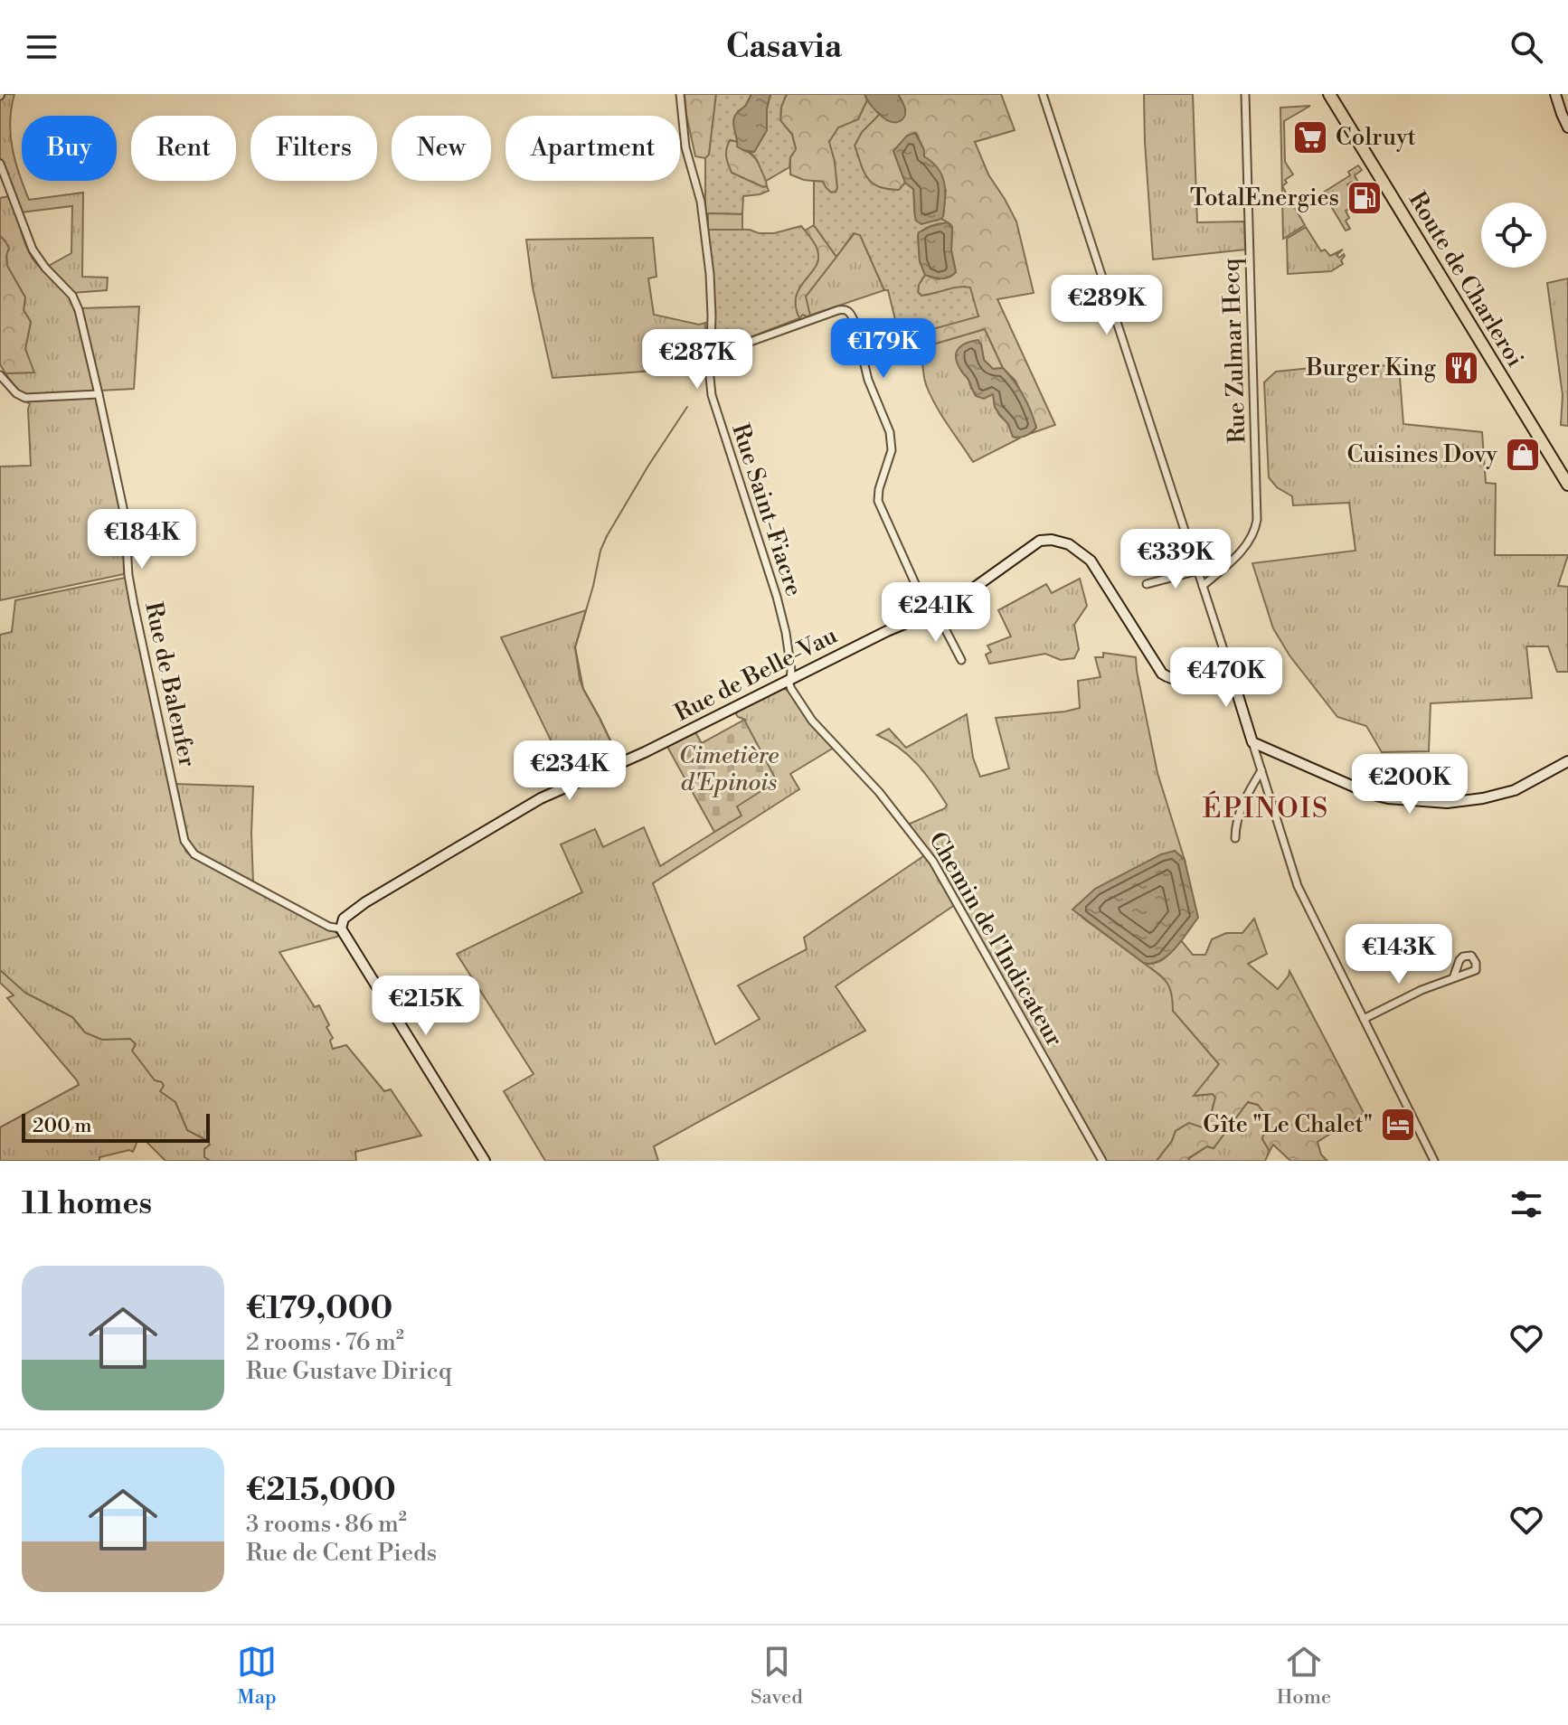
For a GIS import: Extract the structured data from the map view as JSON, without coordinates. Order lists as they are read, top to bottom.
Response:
{
  "streets": {
    "main road": ["Route de Charleroi"],
    "street": [
      "Rue Zulmar Hecq",
      "Rue Saint-Fiacre",
      "Rue de Belle-Vau",
      "Rue de Balenfer",
      "Chemin de l'Indicateur"
    ]
  },
  "crossings": [
    ["Rue Saint-Fiacre", "Rue de Belle-Vau"],
    ["Rue Saint-Fiacre", "Chemin de l'Indicateur"],
    ["Rue de Belle-Vau", "Rue de Balenfer"],
    ["Rue de Belle-Vau", "Chemin de l'Indicateur"]
  ],
  "districts": ["ÉPINOIS"],
  "parks": ["Cimetière d'Epinois"],
  "places": {
    "supermarket": ["Colruyt"],
    "fuel station": ["TotalEnergies"],
    "restaurant": ["Burger King"],
    "shop": ["Cuisines Dovy"],
    "hotel": ["Gîte \"Le Chalet\""]
  },
  "scale_bar": "200 m",
  "page": {
    "header": "Casavia",
    "chip": [
      "Buy",
      "Rent",
      "Filters",
      "New",
      "Apartment"
    ],
    "price": [
      "€289K",
      "€179K",
      "€287K",
      "€184K",
      "€339K",
      "€241K",
      "€470K",
      "€234K",
      "€200K",
      "€143K",
      "€215K"
    ],
    "scale": "200 m",
    "heading": "11 homes",
    "list": [
      {
        "name": "€179,000",
        "note": "2 rooms · 76 m² · Rue Gustave Diricq"
      },
      {
        "name": "€215,000",
        "note": "3 rooms · 86 m² · Rue de Cent Pieds"
      }
    ],
    "tabs": ["Map", "Saved", "Home"]
  }
}
